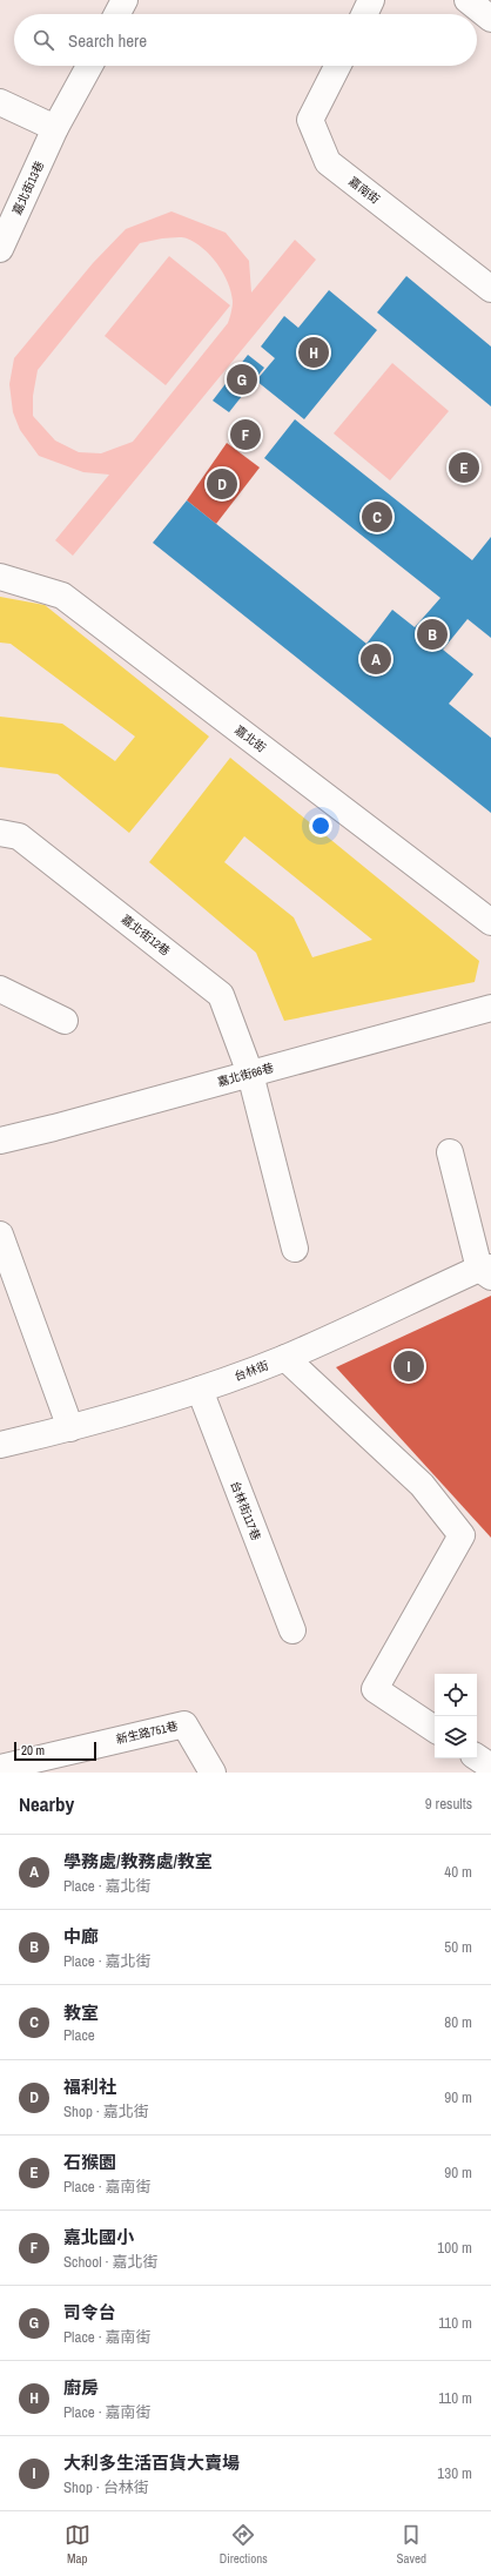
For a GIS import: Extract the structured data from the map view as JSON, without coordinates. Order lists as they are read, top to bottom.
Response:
{
  "streets": {
    "street": [
      "嘉北街13巷",
      "嘉南街",
      "嘉北街",
      "嘉北街12巷",
      "嘉北街66巷",
      "台林街",
      "台林街117巷",
      "新生路751巷"
    ]
  },
  "crossings": [
    ["嘉北街12巷", "嘉北街66巷"],
    ["台林街", "台林街117巷"]
  ],
  "scale_bar": "20 m",
  "page": {
    "search": "Search here",
    "pins": [
      "H",
      "G",
      "F",
      "E",
      "D",
      "C",
      "B",
      "A",
      "I"
    ],
    "scale": "20 m",
    "heading": ["Nearby", "9 results"],
    "list": [
      {
        "mark": "A",
        "name": "學務處/教務處/教室",
        "note": "Place · 嘉北街",
        "value": "40 m"
      },
      {
        "mark": "B",
        "name": "中廊",
        "note": "Place · 嘉北街",
        "value": "50 m"
      },
      {
        "mark": "C",
        "name": "教室",
        "note": "Place",
        "value": "80 m"
      },
      {
        "mark": "D",
        "name": "福利社",
        "note": "Shop · 嘉北街",
        "value": "90 m"
      },
      {
        "mark": "E",
        "name": "石猴園",
        "note": "Place · 嘉南街",
        "value": "90 m"
      },
      {
        "mark": "F",
        "name": "嘉北國小",
        "note": "School · 嘉北街",
        "value": "100 m"
      },
      {
        "mark": "G",
        "name": "司令台",
        "note": "Place · 嘉南街",
        "value": "110 m"
      },
      {
        "mark": "H",
        "name": "廚房",
        "note": "Place · 嘉南街",
        "value": "110 m"
      },
      {
        "mark": "I",
        "name": "大利多生活百貨大賣場",
        "note": "Shop · 台林街",
        "value": "130 m"
      }
    ],
    "nav": ["Map", "Directions", "Saved"]
  }
}
